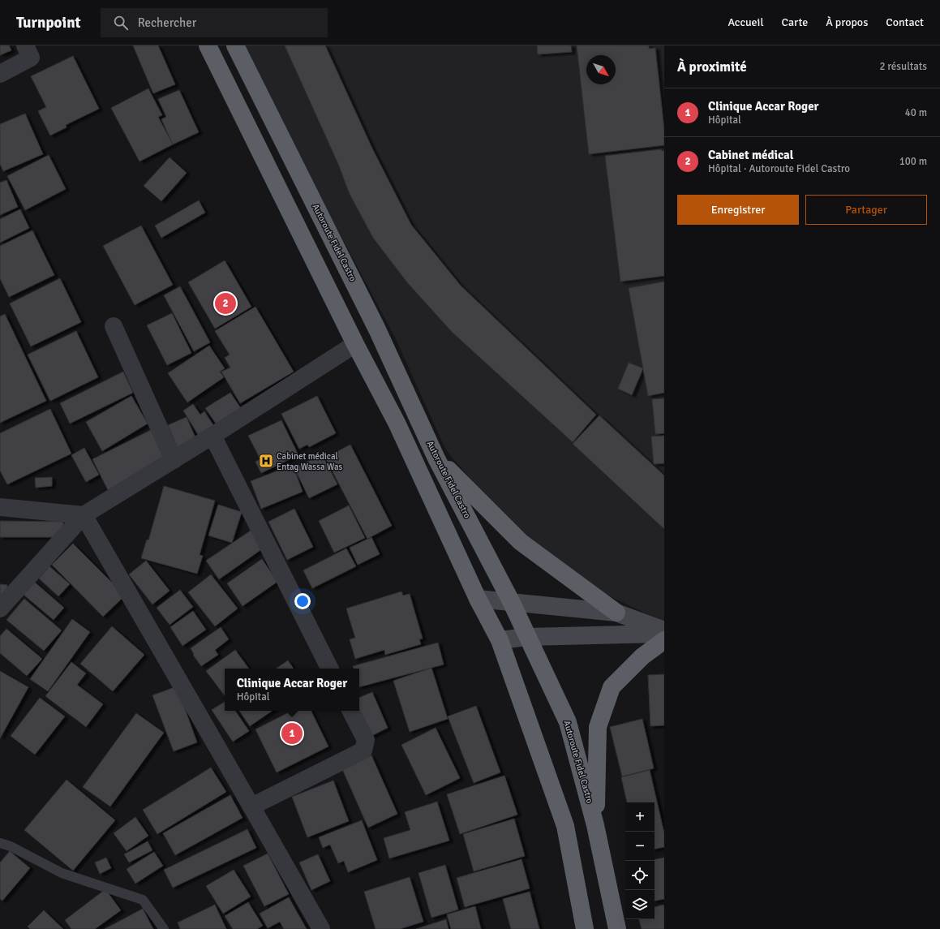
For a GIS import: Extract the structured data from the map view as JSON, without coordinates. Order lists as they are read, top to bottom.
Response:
{
  "streets": {
    "highway": ["Autoroute Fidel Castro"]
  },
  "places": {
    "hospital": ["Cabinet médical Entag Wassa Was"]
  },
  "north": "bottom right",
  "page": {
    "header": "Turnpoint",
    "search": "Rechercher",
    "nav": [
      "Accueil",
      "Carte",
      "À propos",
      "Contact"
    ],
    "heading": ["À proximité", "2 résultats"],
    "list": [
      {
        "mark": "1",
        "name": "Clinique Accar Roger",
        "note": "Hôpital",
        "value": "40 m"
      },
      {
        "mark": "2",
        "name": "Cabinet médical",
        "note": "Hôpital · Autoroute Fidel Castro",
        "value": "100 m"
      }
    ],
    "buttons": ["Enregistrer", "Partager"],
    "pins": ["2", "1"],
    "popup": ["Clinique Accar Roger", "Hôpital"],
    "map_buttons": ["+", "−"]
  }
}
